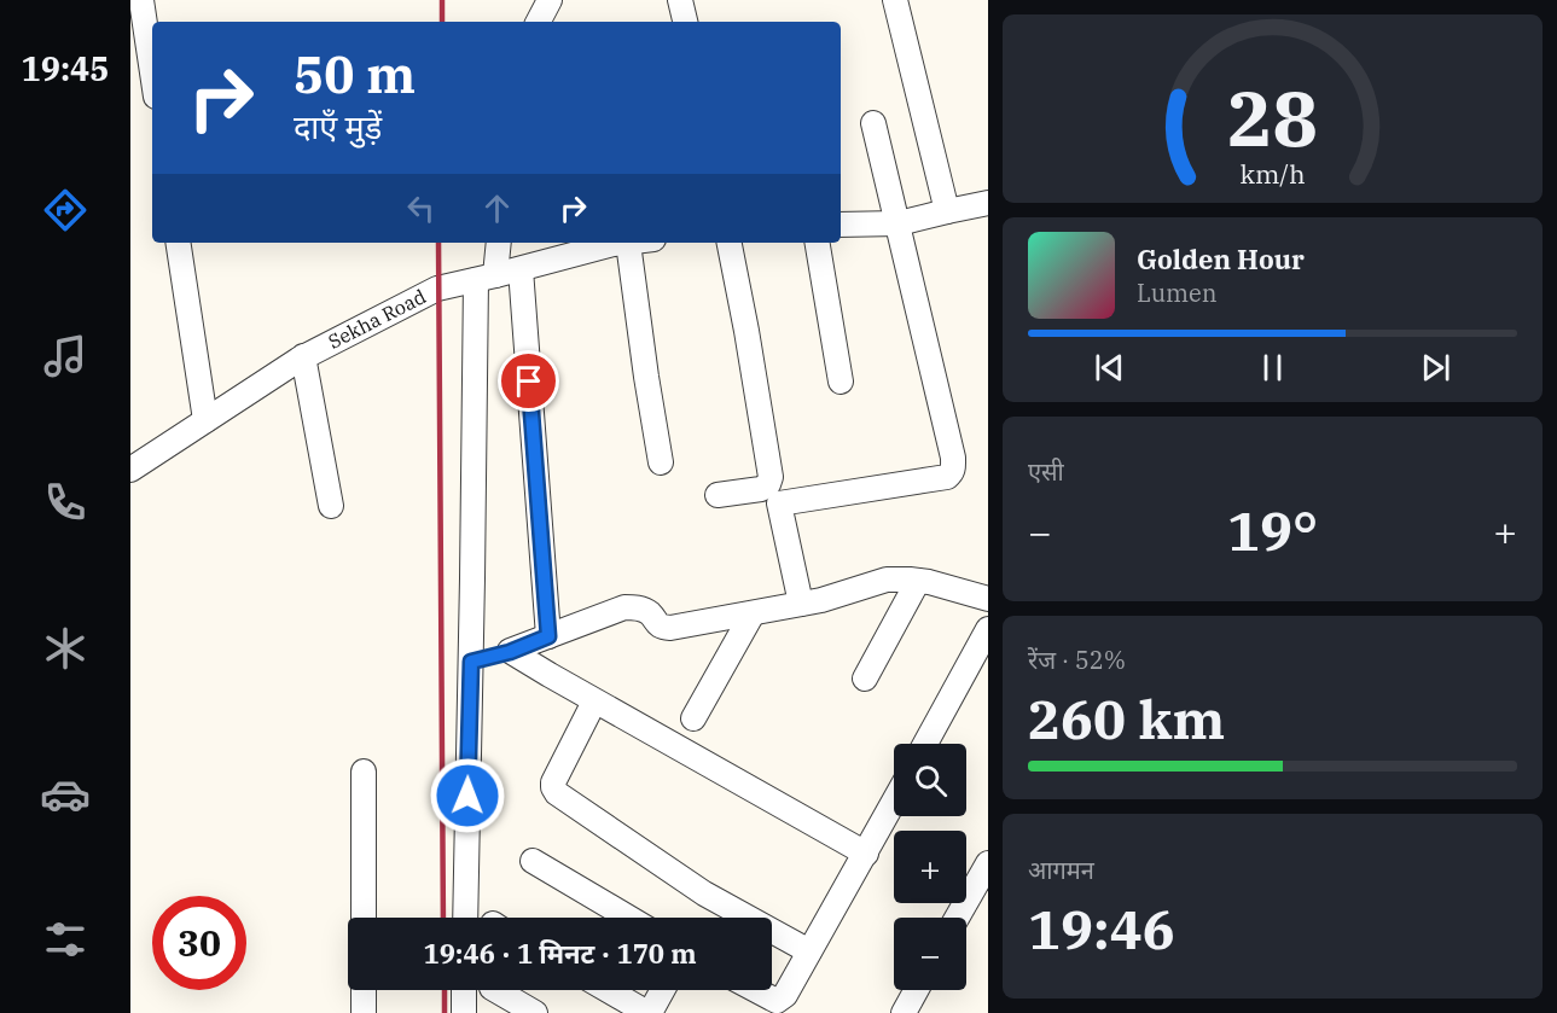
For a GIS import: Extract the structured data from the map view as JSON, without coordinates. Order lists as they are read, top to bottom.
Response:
{
  "streets": {
    "street": ["Sekha Road"]
  },
  "page": {
    "tabs": "19:45",
    "turn": ["50 m", "दाएँ मुड़ें"],
    "song": ["Golden Hour", "Lumen"],
    "tile": [
      "एसी",
      ["रेंज · 52%", "260 km"],
      ["आगमन", "19:46"]
    ],
    "heat": ["−", "19°", "+"],
    "map_buttons": ["+", "−"],
    "limit": "30",
    "trip": "19:46 · 1 मिनट · 170 m",
    "gauge": ["28", "km/h"]
  }
}
